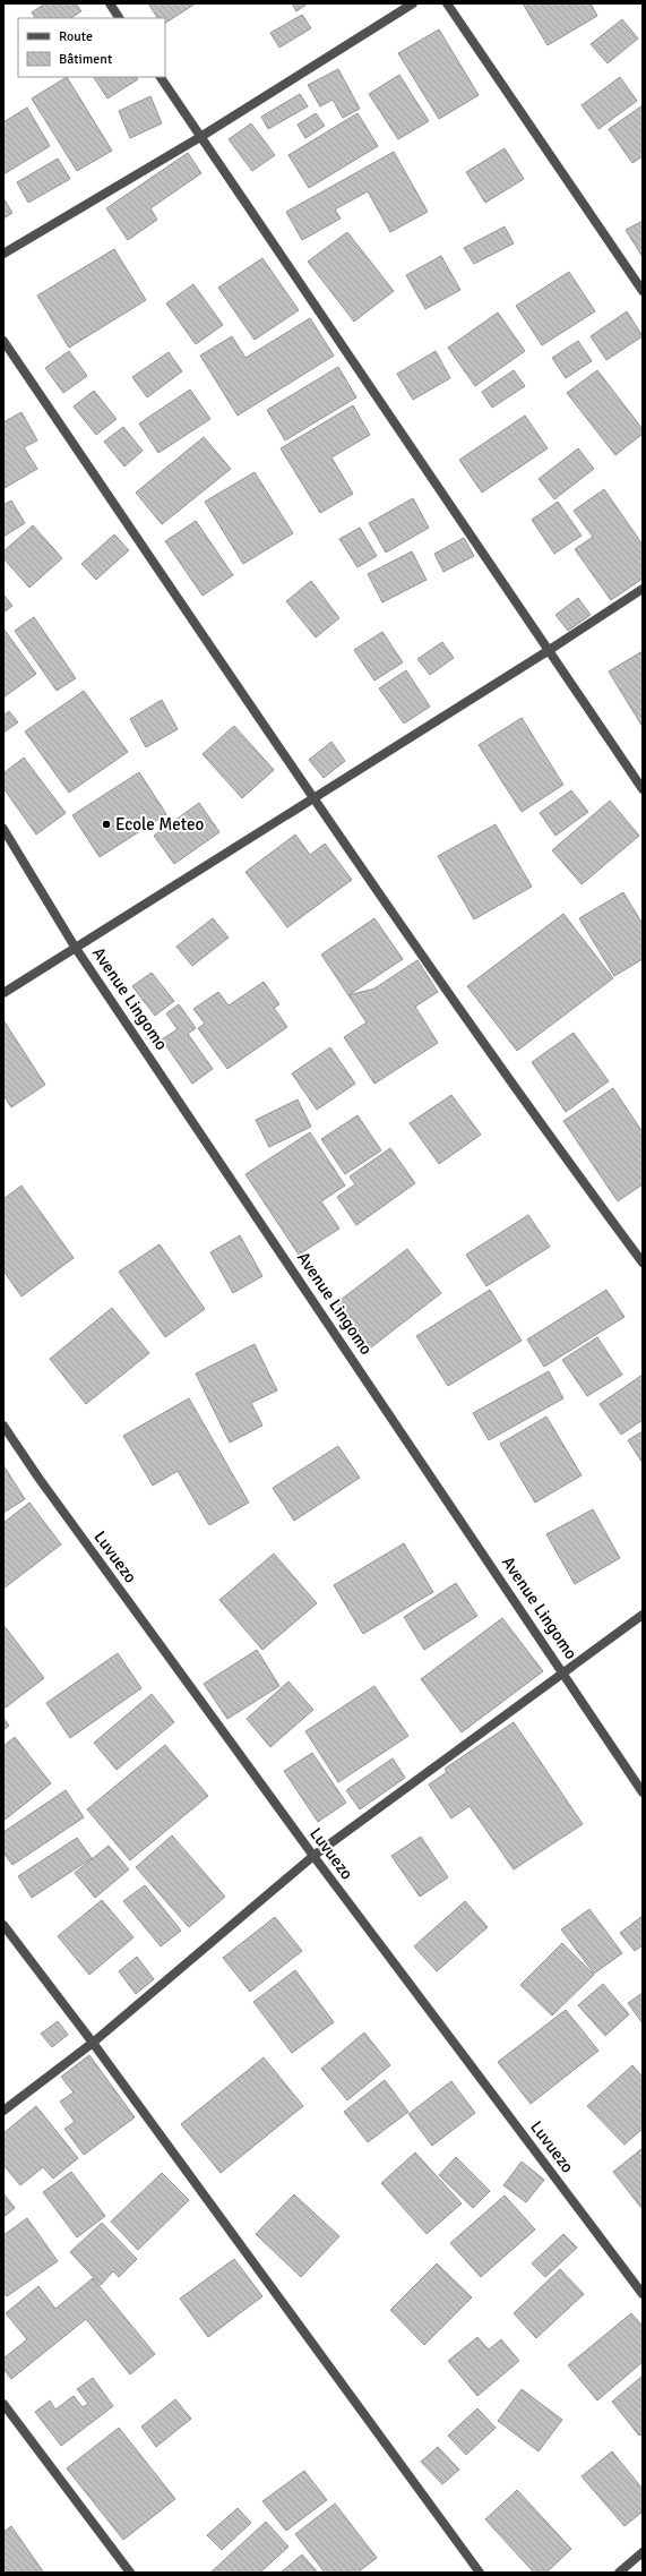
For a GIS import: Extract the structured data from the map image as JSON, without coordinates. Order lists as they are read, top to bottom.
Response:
{
  "streets": {
    "street": ["Avenue Lingomo", "Luvuezo"]
  },
  "places": ["Ecole Meteo"],
  "legend": ["Route", "Bâtiment"]
}
